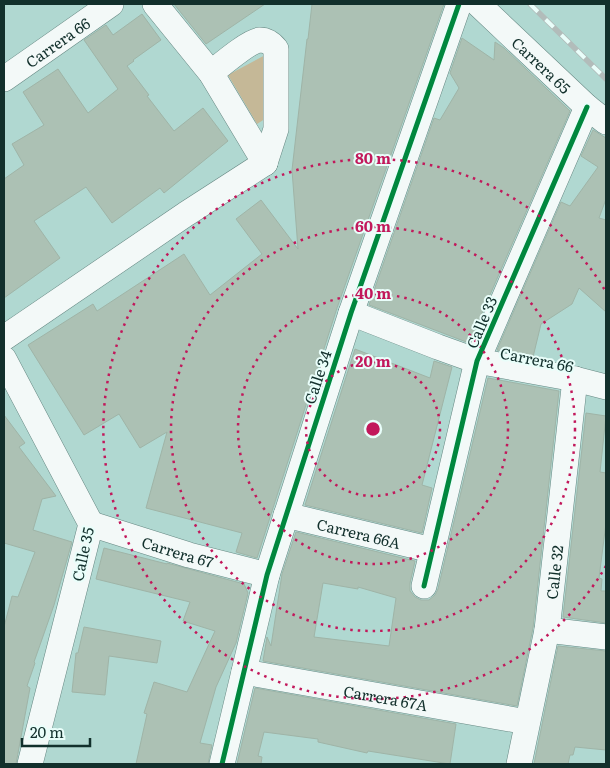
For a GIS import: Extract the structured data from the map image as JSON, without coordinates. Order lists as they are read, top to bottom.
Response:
{
  "streets": {
    "street": [
      "Carrera 66",
      "Carrera 65",
      "Calle 33",
      "Calle 34",
      "Carrera 66A",
      "Carrera 67",
      "Calle 35",
      "Calle 32",
      "Carrera 67A"
    ]
  },
  "crossings": [
    ["Carrera 66", "Calle 33"],
    ["Carrera 66", "Calle 34"],
    ["Carrera 66", "Calle 32"],
    ["Carrera 65", "Calle 33"],
    ["Calle 33", "Carrera 66A"],
    ["Calle 34", "Carrera 66A"],
    ["Calle 34", "Carrera 67"],
    ["Calle 34", "Carrera 67A"],
    ["Carrera 67", "Calle 35"],
    ["Calle 32", "Carrera 67A"]
  ],
  "scale_bar": "20 m",
  "rings": [
    "80 m",
    "60 m",
    "40 m",
    "20 m"
  ]
}
